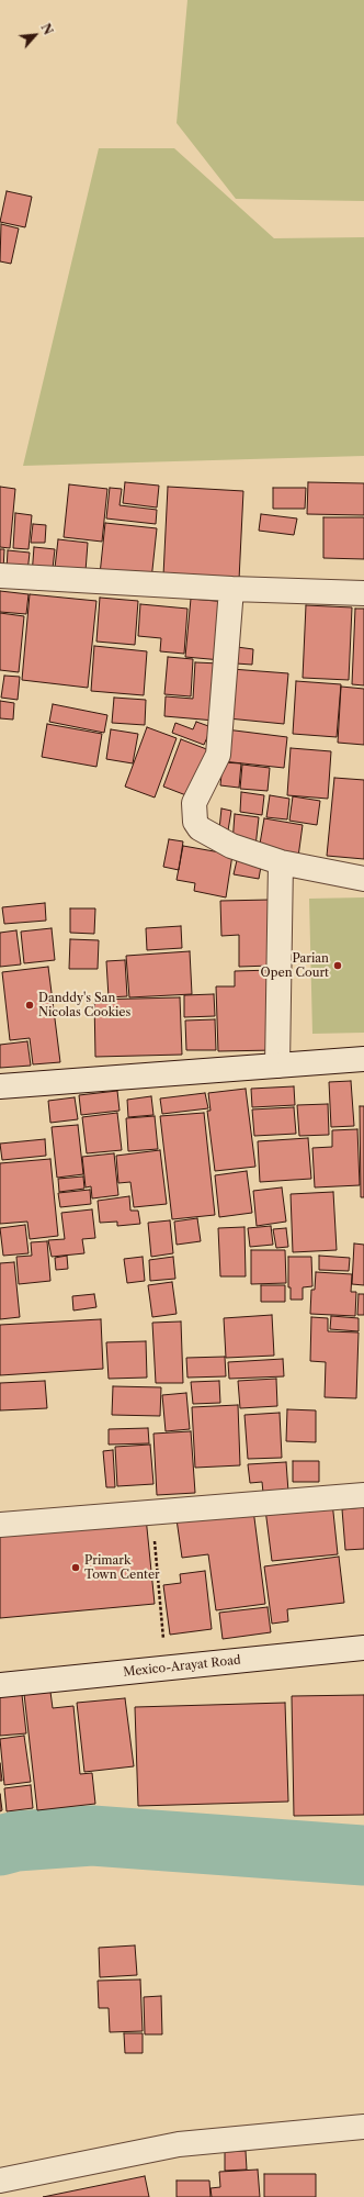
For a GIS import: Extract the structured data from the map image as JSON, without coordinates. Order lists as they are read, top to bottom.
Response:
{
  "streets": {
    "street": ["Mexico-Arayat Road"]
  },
  "places": ["Parian Open Court", "Danddy's San Nicolas Cookies", "Primark Town Center"],
  "north": "top right"
}
